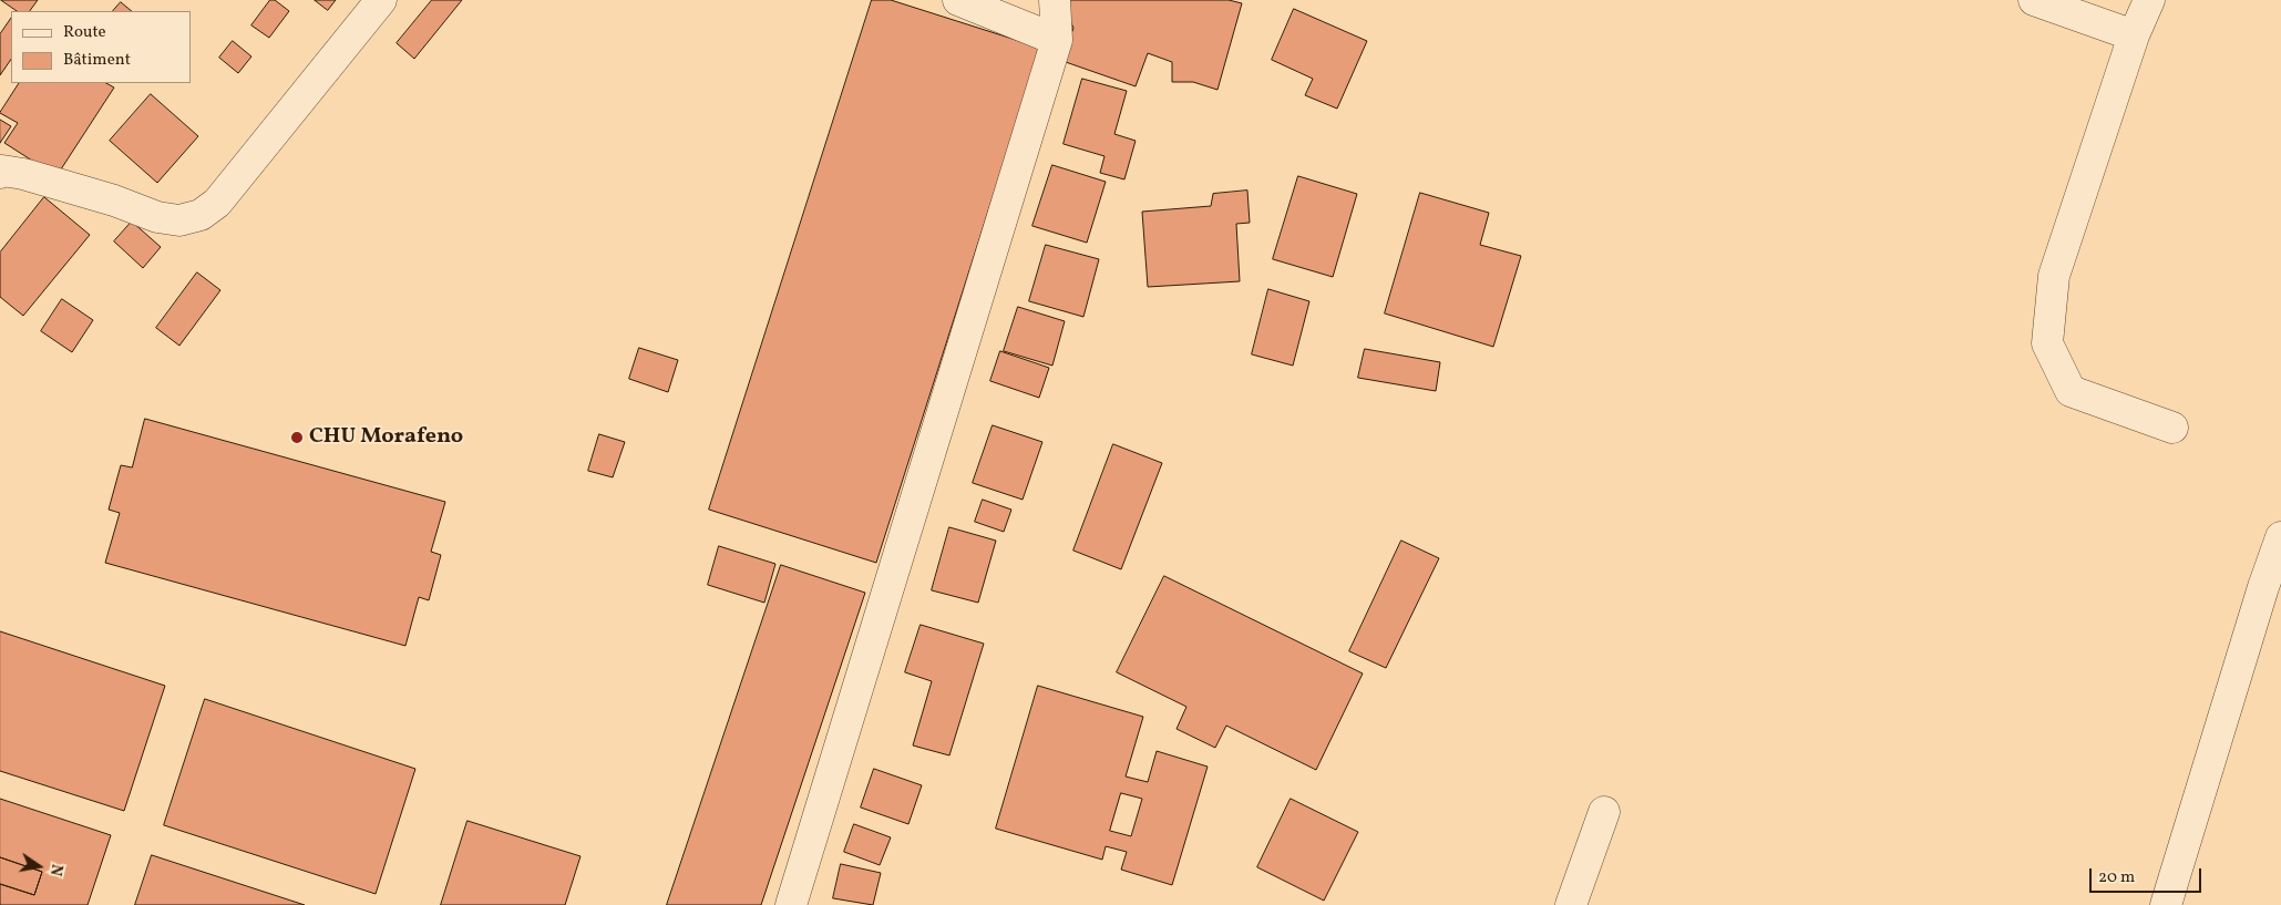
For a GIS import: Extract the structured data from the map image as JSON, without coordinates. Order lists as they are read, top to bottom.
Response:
{
  "places": ["CHU Morafeno"],
  "legend": ["Route", "Bâtiment"],
  "scale_bar": "20 m",
  "north": "right"
}
